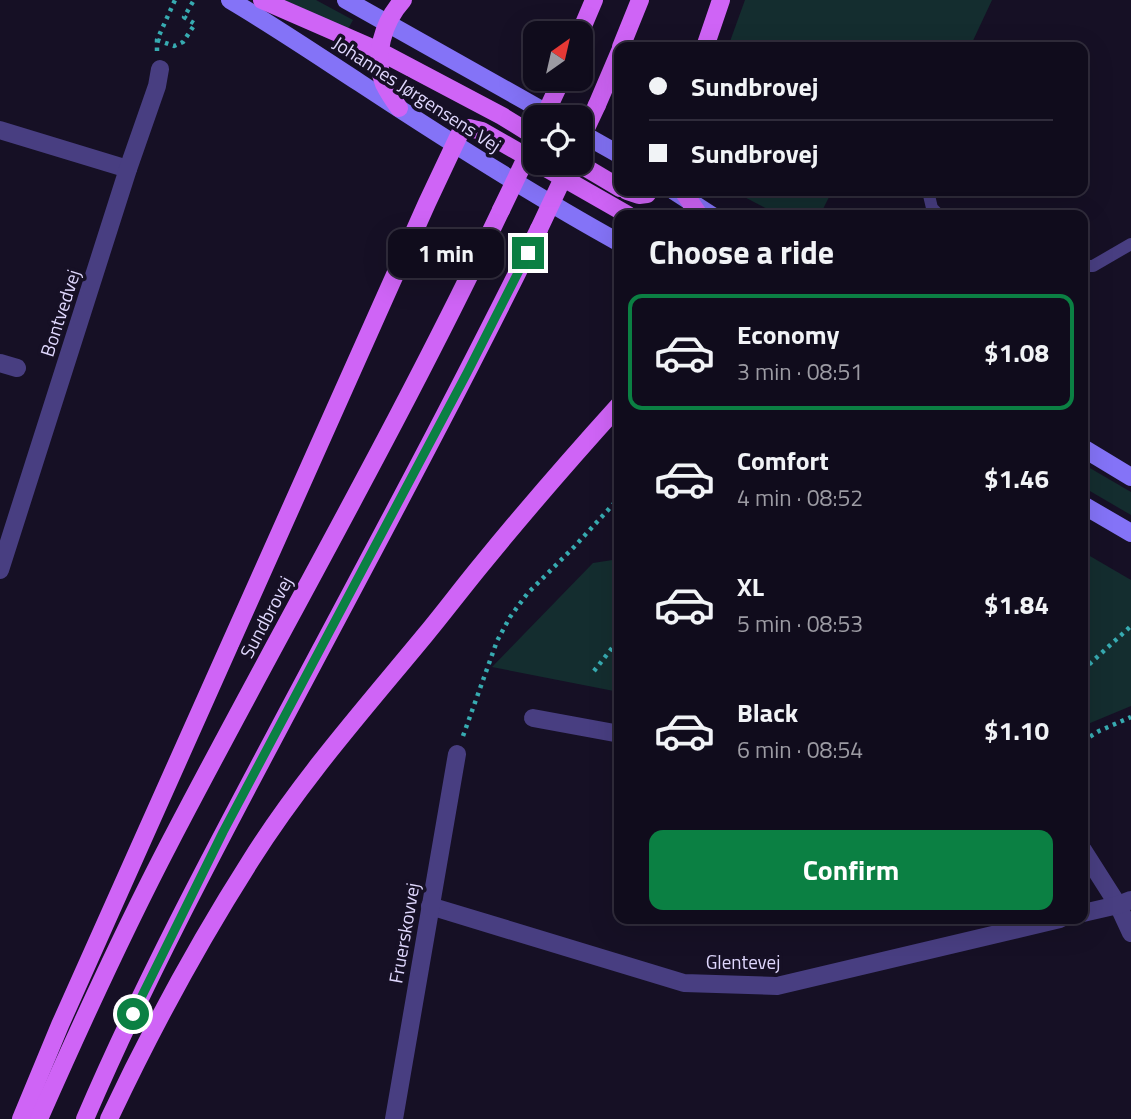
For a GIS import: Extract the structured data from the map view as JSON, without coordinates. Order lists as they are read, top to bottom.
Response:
{
  "streets": {
    "main road": ["Sundbrovej"],
    "street": [
      "Johannes Jørgensens Vej",
      "Bontvedvej",
      "Fruerskovvej",
      "Glentevej"
    ]
  },
  "crossings": [
    ["Fruerskovvej", "Glentevej"]
  ],
  "north": "top right",
  "page": {
    "banner": ["Sundbrovej", "Sundbrovej"],
    "heading": "Choose a ride",
    "bubble": "1 min",
    "list": [
      {
        "name": "Economy",
        "note": "3 min · 08:51",
        "value": "$1.08"
      },
      {
        "name": "Comfort",
        "note": "4 min · 08:52",
        "value": "$1.46"
      },
      {
        "name": "XL",
        "note": "5 min · 08:53",
        "value": "$1.84"
      },
      {
        "name": "Black",
        "note": "6 min · 08:54",
        "value": "$1.10"
      }
    ],
    "buttons": "Confirm"
  }
}
